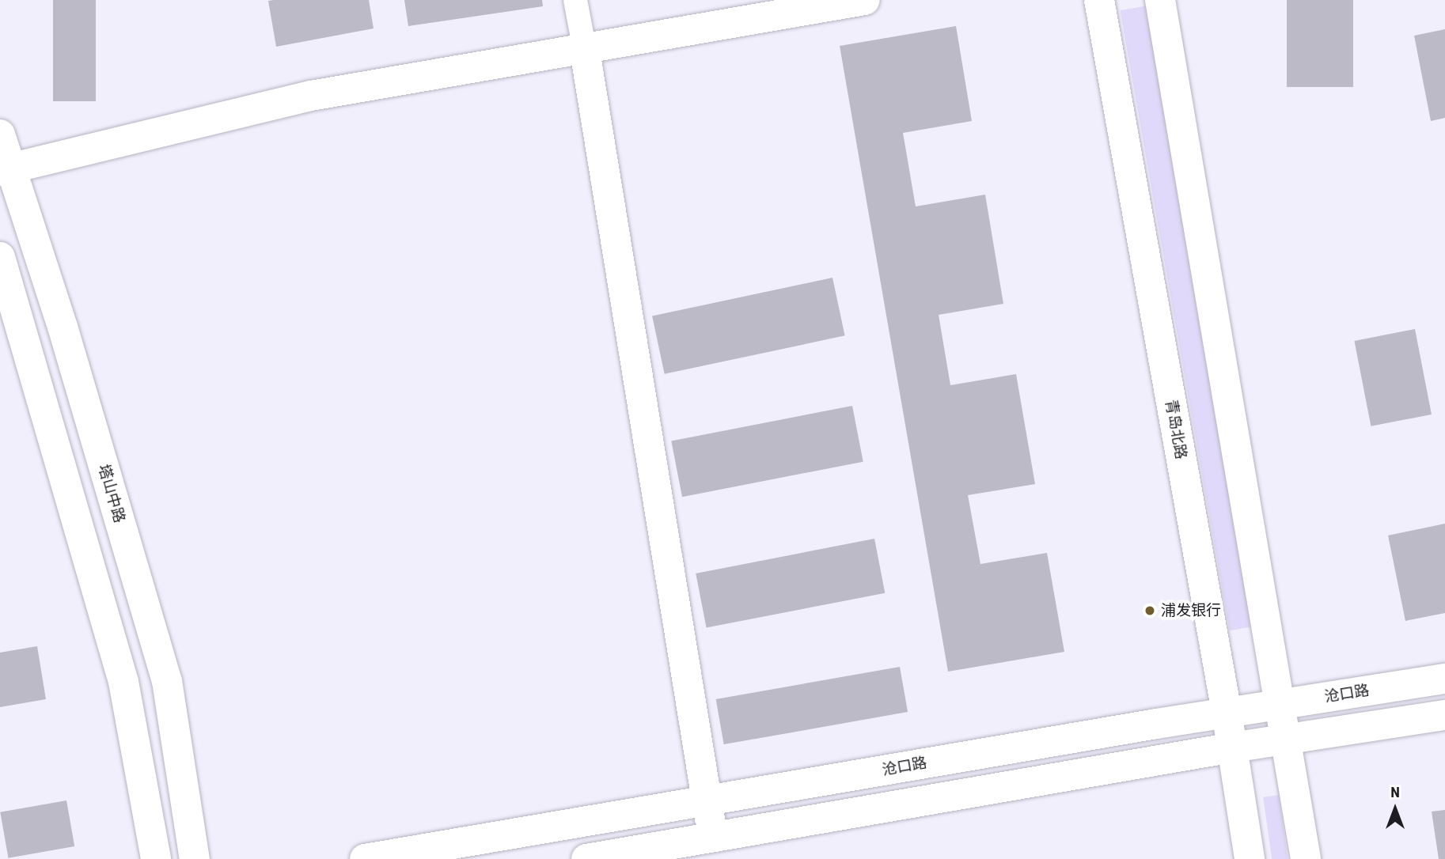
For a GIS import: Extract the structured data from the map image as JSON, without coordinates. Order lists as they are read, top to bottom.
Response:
{
  "streets": {
    "main road": ["青岛北路", "塔山中路", "沧口路"]
  },
  "crossings": [
    ["青岛北路", "沧口路"]
  ],
  "places": ["浦发银行"],
  "north": "top"
}
